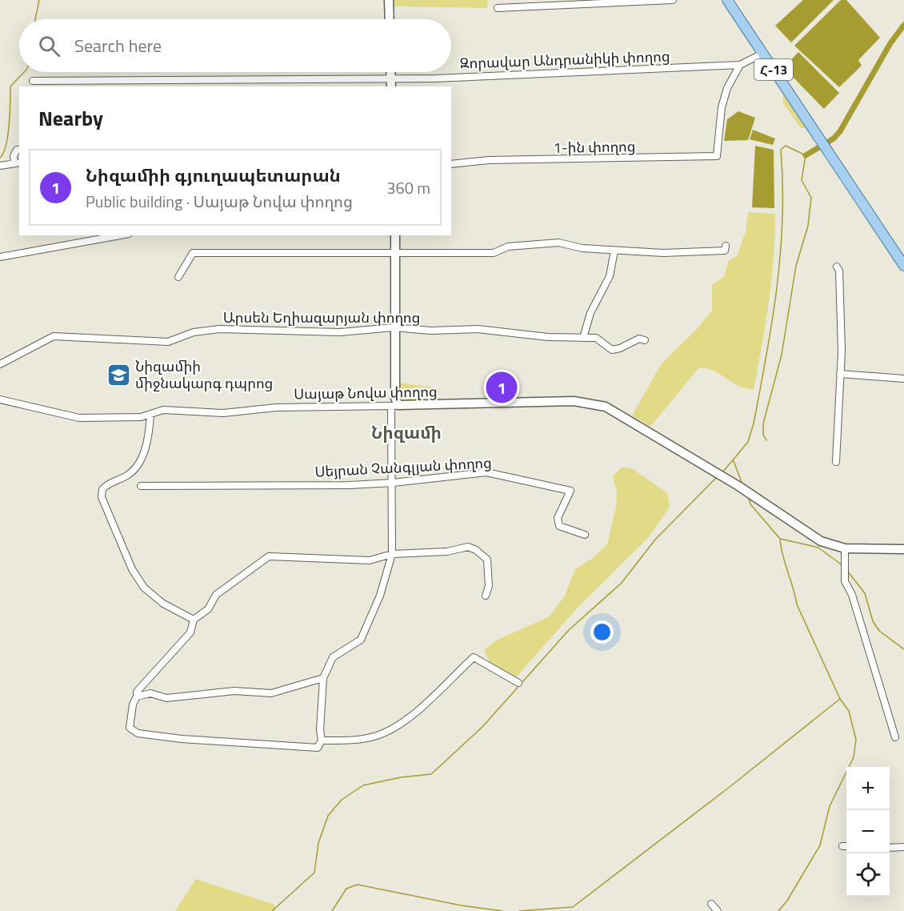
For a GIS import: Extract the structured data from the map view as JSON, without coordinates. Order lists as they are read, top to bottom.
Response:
{
  "streets": {
    "main road": ["Հ-13", "Սայաթ Նովա փողոց"],
    "street": [
      "Զորավար Անդրանիկի փողոց",
      "1-ին փողոց",
      "Արսեն Եղիազարյան փողոց",
      "Սեյրան Չանգլյան փողոց"
    ]
  },
  "crossings": [
    ["Զորավար Անդրանիկի փողոց", "1-ին փողոց"]
  ],
  "districts": ["Նիզամի"],
  "places": {
    "school or university": ["Նիզամիի միջնակարգ դպրոց"]
  },
  "page": {
    "search": "Search here",
    "heading": "Nearby",
    "list": [
      {
        "mark": "1",
        "name": "Նիզամիի գյուղապետարան",
        "note": "Public building · Սայաթ Նովա փողոց",
        "value": "360 m"
      }
    ],
    "pins": "1",
    "map_buttons": ["+", "−"]
  }
}
